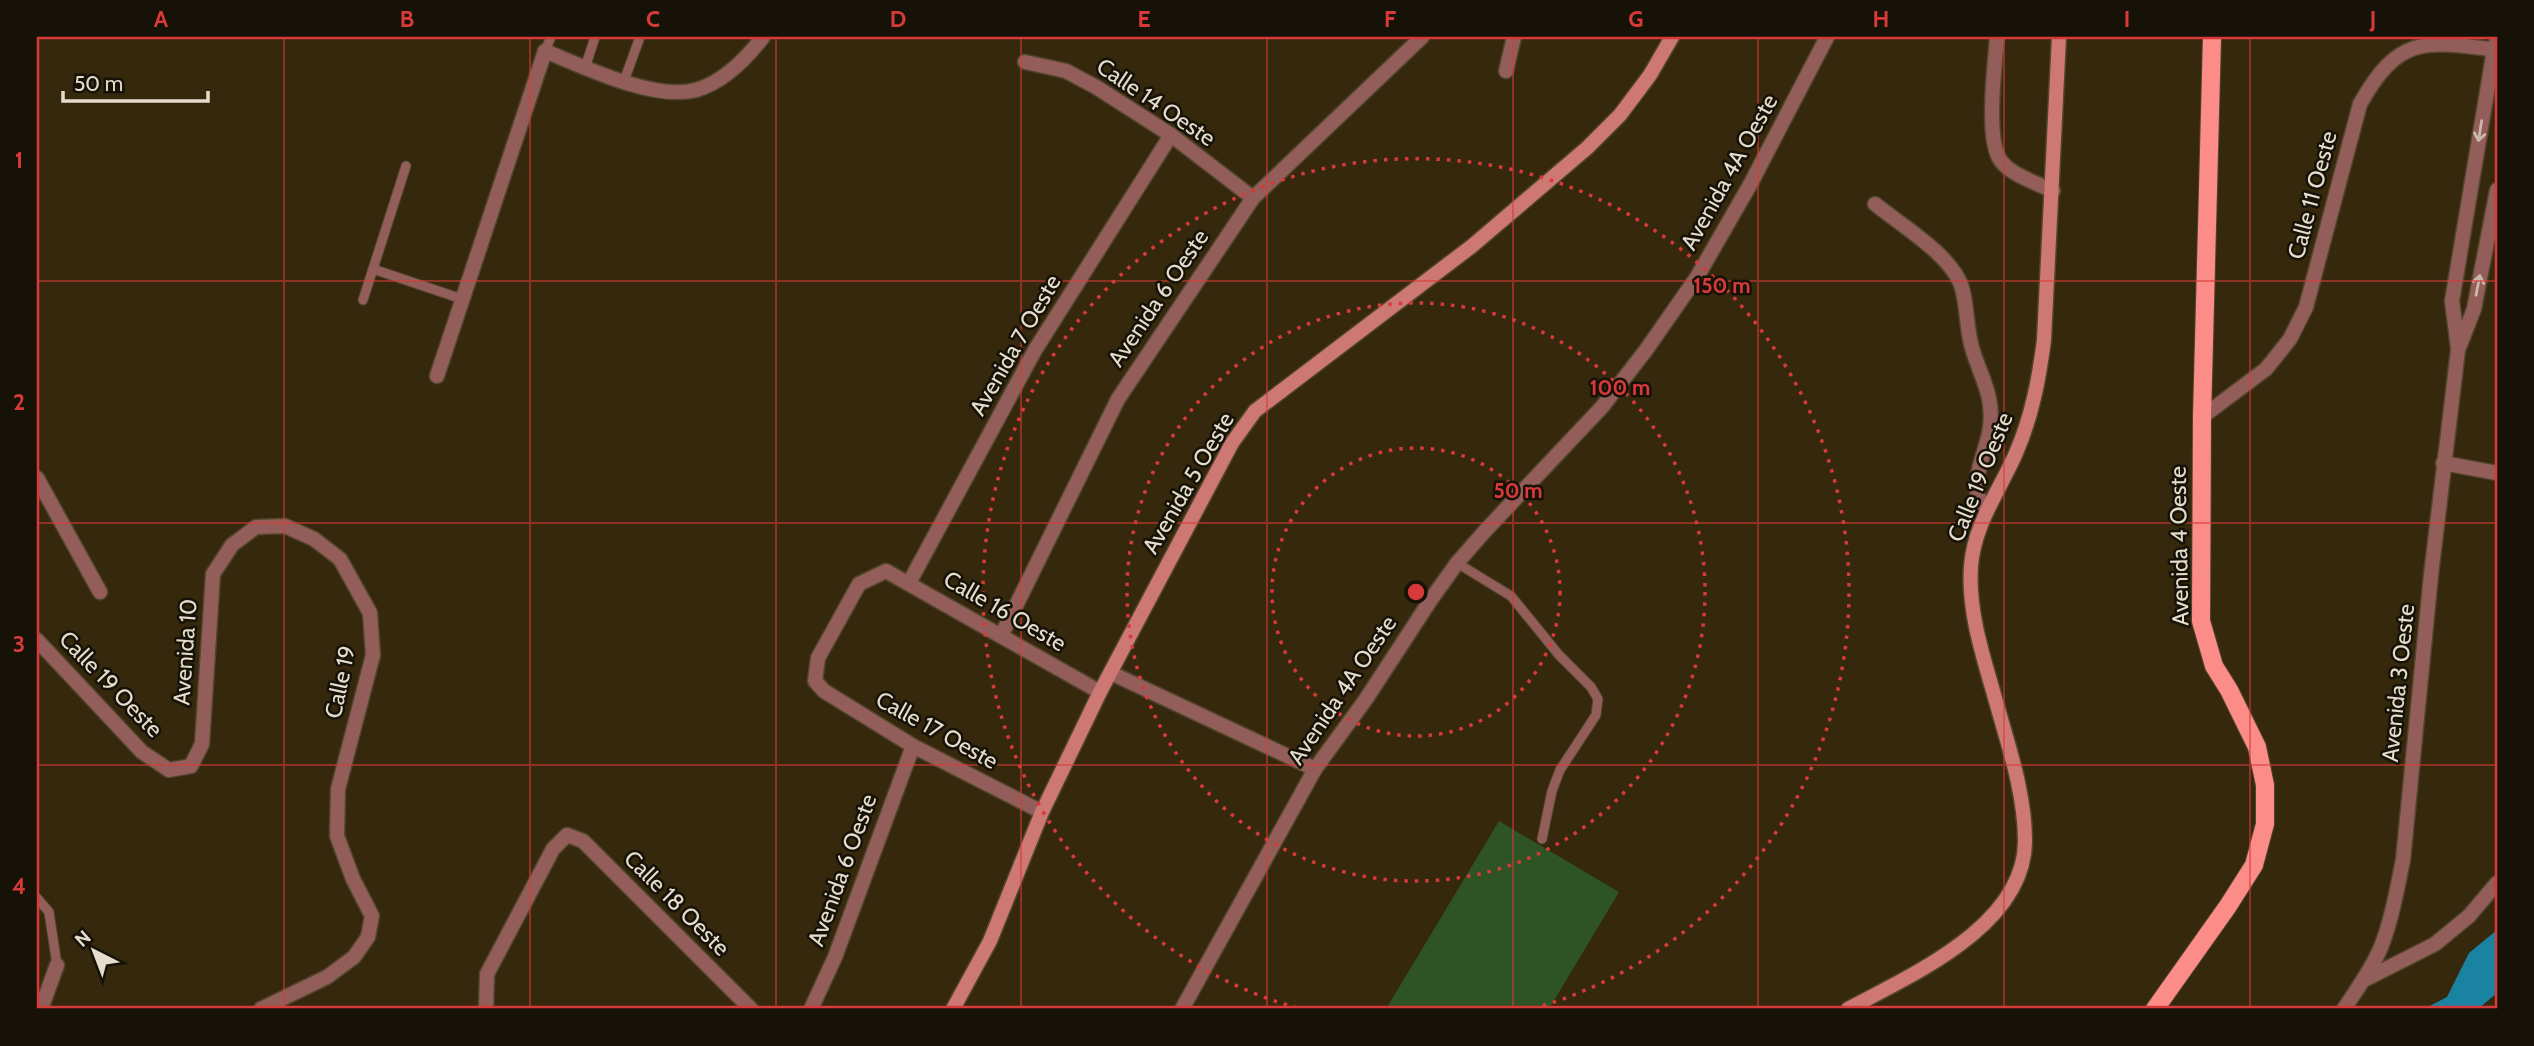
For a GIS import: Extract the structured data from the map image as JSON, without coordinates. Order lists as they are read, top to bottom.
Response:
{
  "streets": {
    "main road": ["Avenida 4 Oeste"],
    "street": [
      "Calle 14 Oeste",
      "Avenida 4A Oeste",
      "Calle 11 Oeste",
      "Avenida 6 Oeste",
      "Avenida 7 Oeste",
      "Calle 19 Oeste",
      "Avenida 5 Oeste",
      "Calle 16 Oeste",
      "Avenida 10",
      "Calle 19",
      "Avenida 3 Oeste",
      "Calle 17 Oeste",
      "Calle 18 Oeste"
    ]
  },
  "crossings": [
    ["Calle 14 Oeste", "Avenida 6 Oeste"],
    ["Calle 14 Oeste", "Avenida 7 Oeste"],
    ["Calle 11 Oeste", "Avenida 4 Oeste"],
    ["Calle 11 Oeste", "Avenida 3 Oeste"],
    ["Avenida 6 Oeste", "Calle 16 Oeste"],
    ["Avenida 6 Oeste", "Calle 17 Oeste"],
    ["Avenida 7 Oeste", "Calle 16 Oeste"],
    ["Calle 19 Oeste", "Avenida 10"],
    ["Avenida 5 Oeste", "Calle 16 Oeste"],
    ["Avenida 5 Oeste", "Calle 17 Oeste"],
    ["Calle 16 Oeste", "Calle 17 Oeste"],
    ["Avenida 10", "Calle 19"]
  ],
  "scale_bar": "50 m",
  "north": "top left",
  "grid": {
    "columns": [
      "A",
      "B",
      "C",
      "D",
      "E",
      "F",
      "G",
      "H",
      "I",
      "J"
    ],
    "rows": [
      "1",
      "2",
      "3",
      "4"
    ]
  },
  "rings": ["150 m", "100 m", "50 m"]
}
